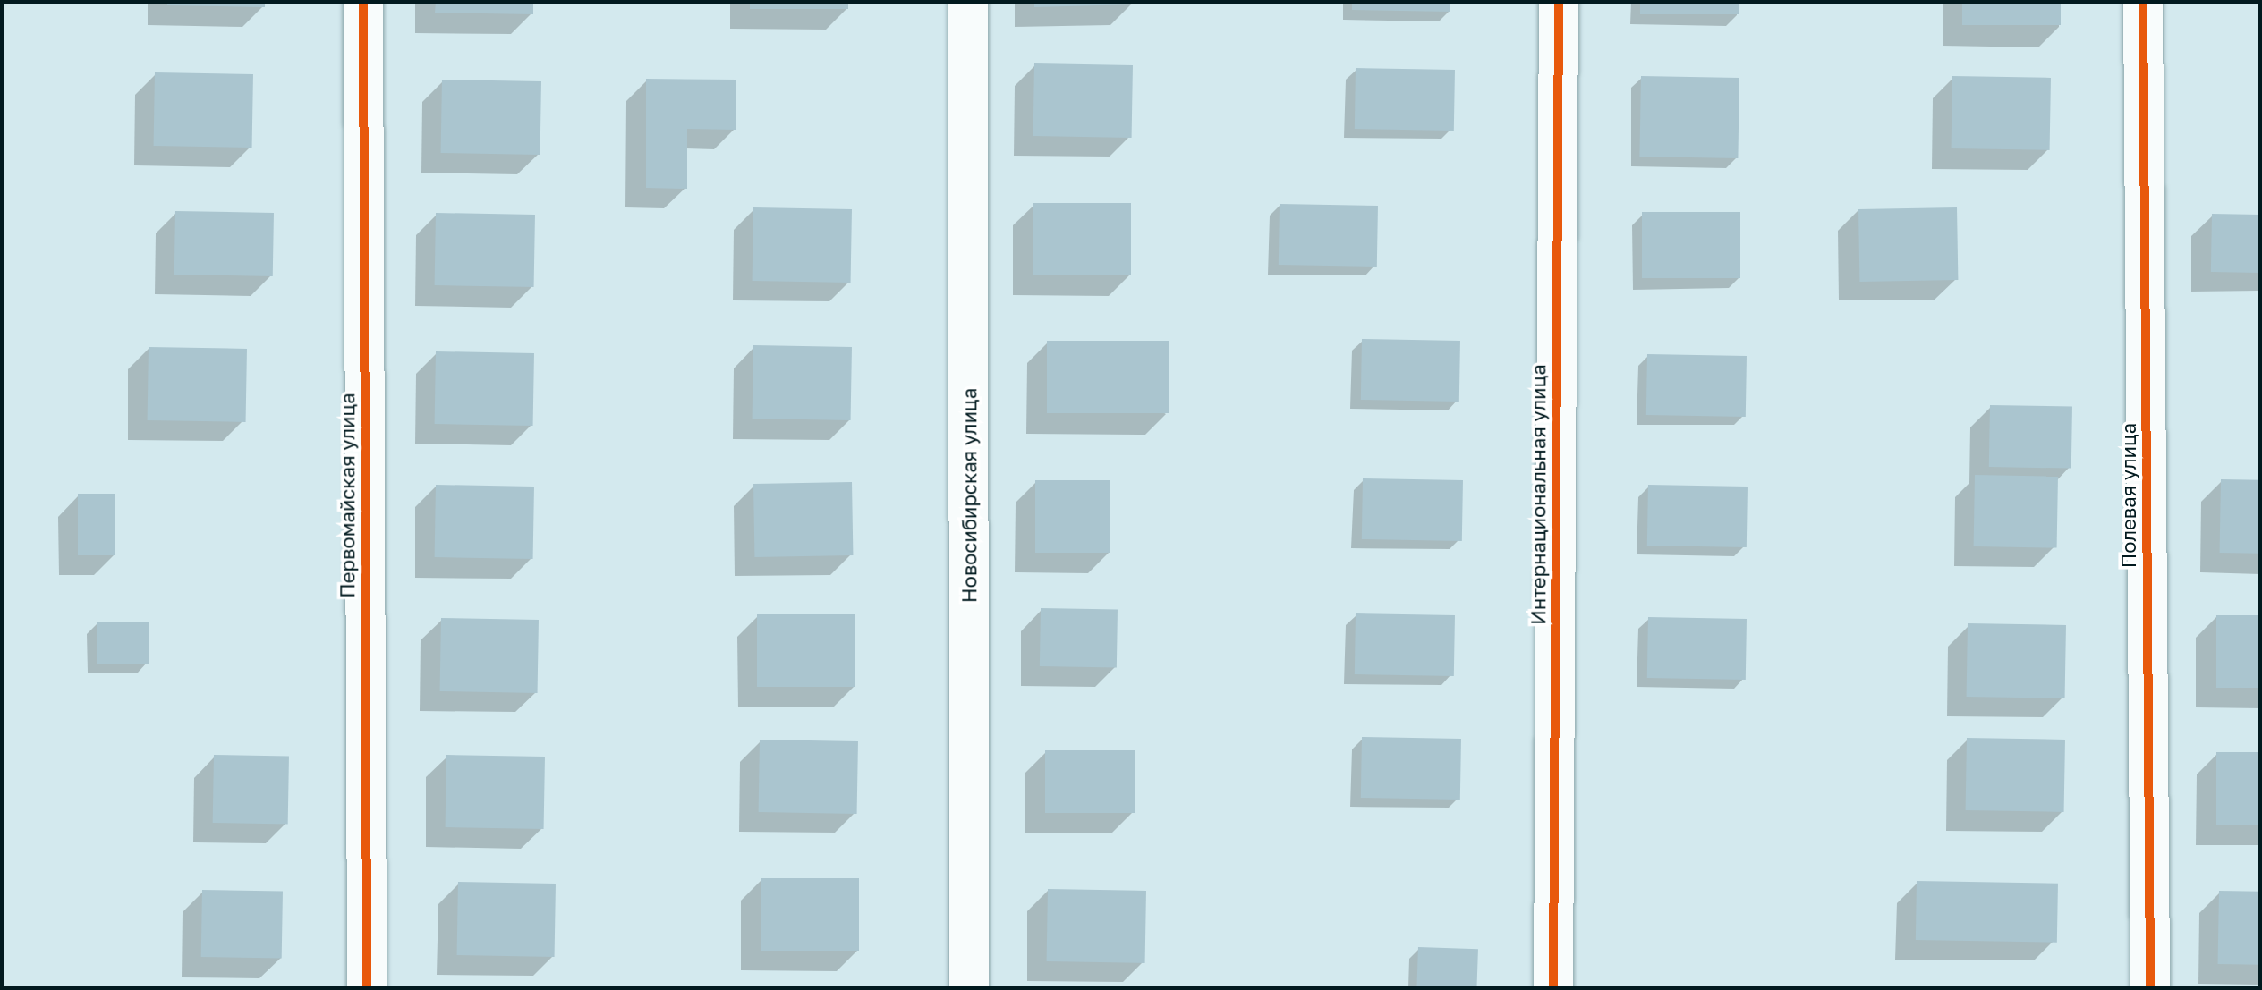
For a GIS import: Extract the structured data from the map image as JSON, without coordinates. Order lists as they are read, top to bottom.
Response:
{
  "streets": {
    "street": [
      "Интернациональная улица",
      "Первомайская улица",
      "Новосибирская улица",
      "Полевая улица"
    ]
  }
}
